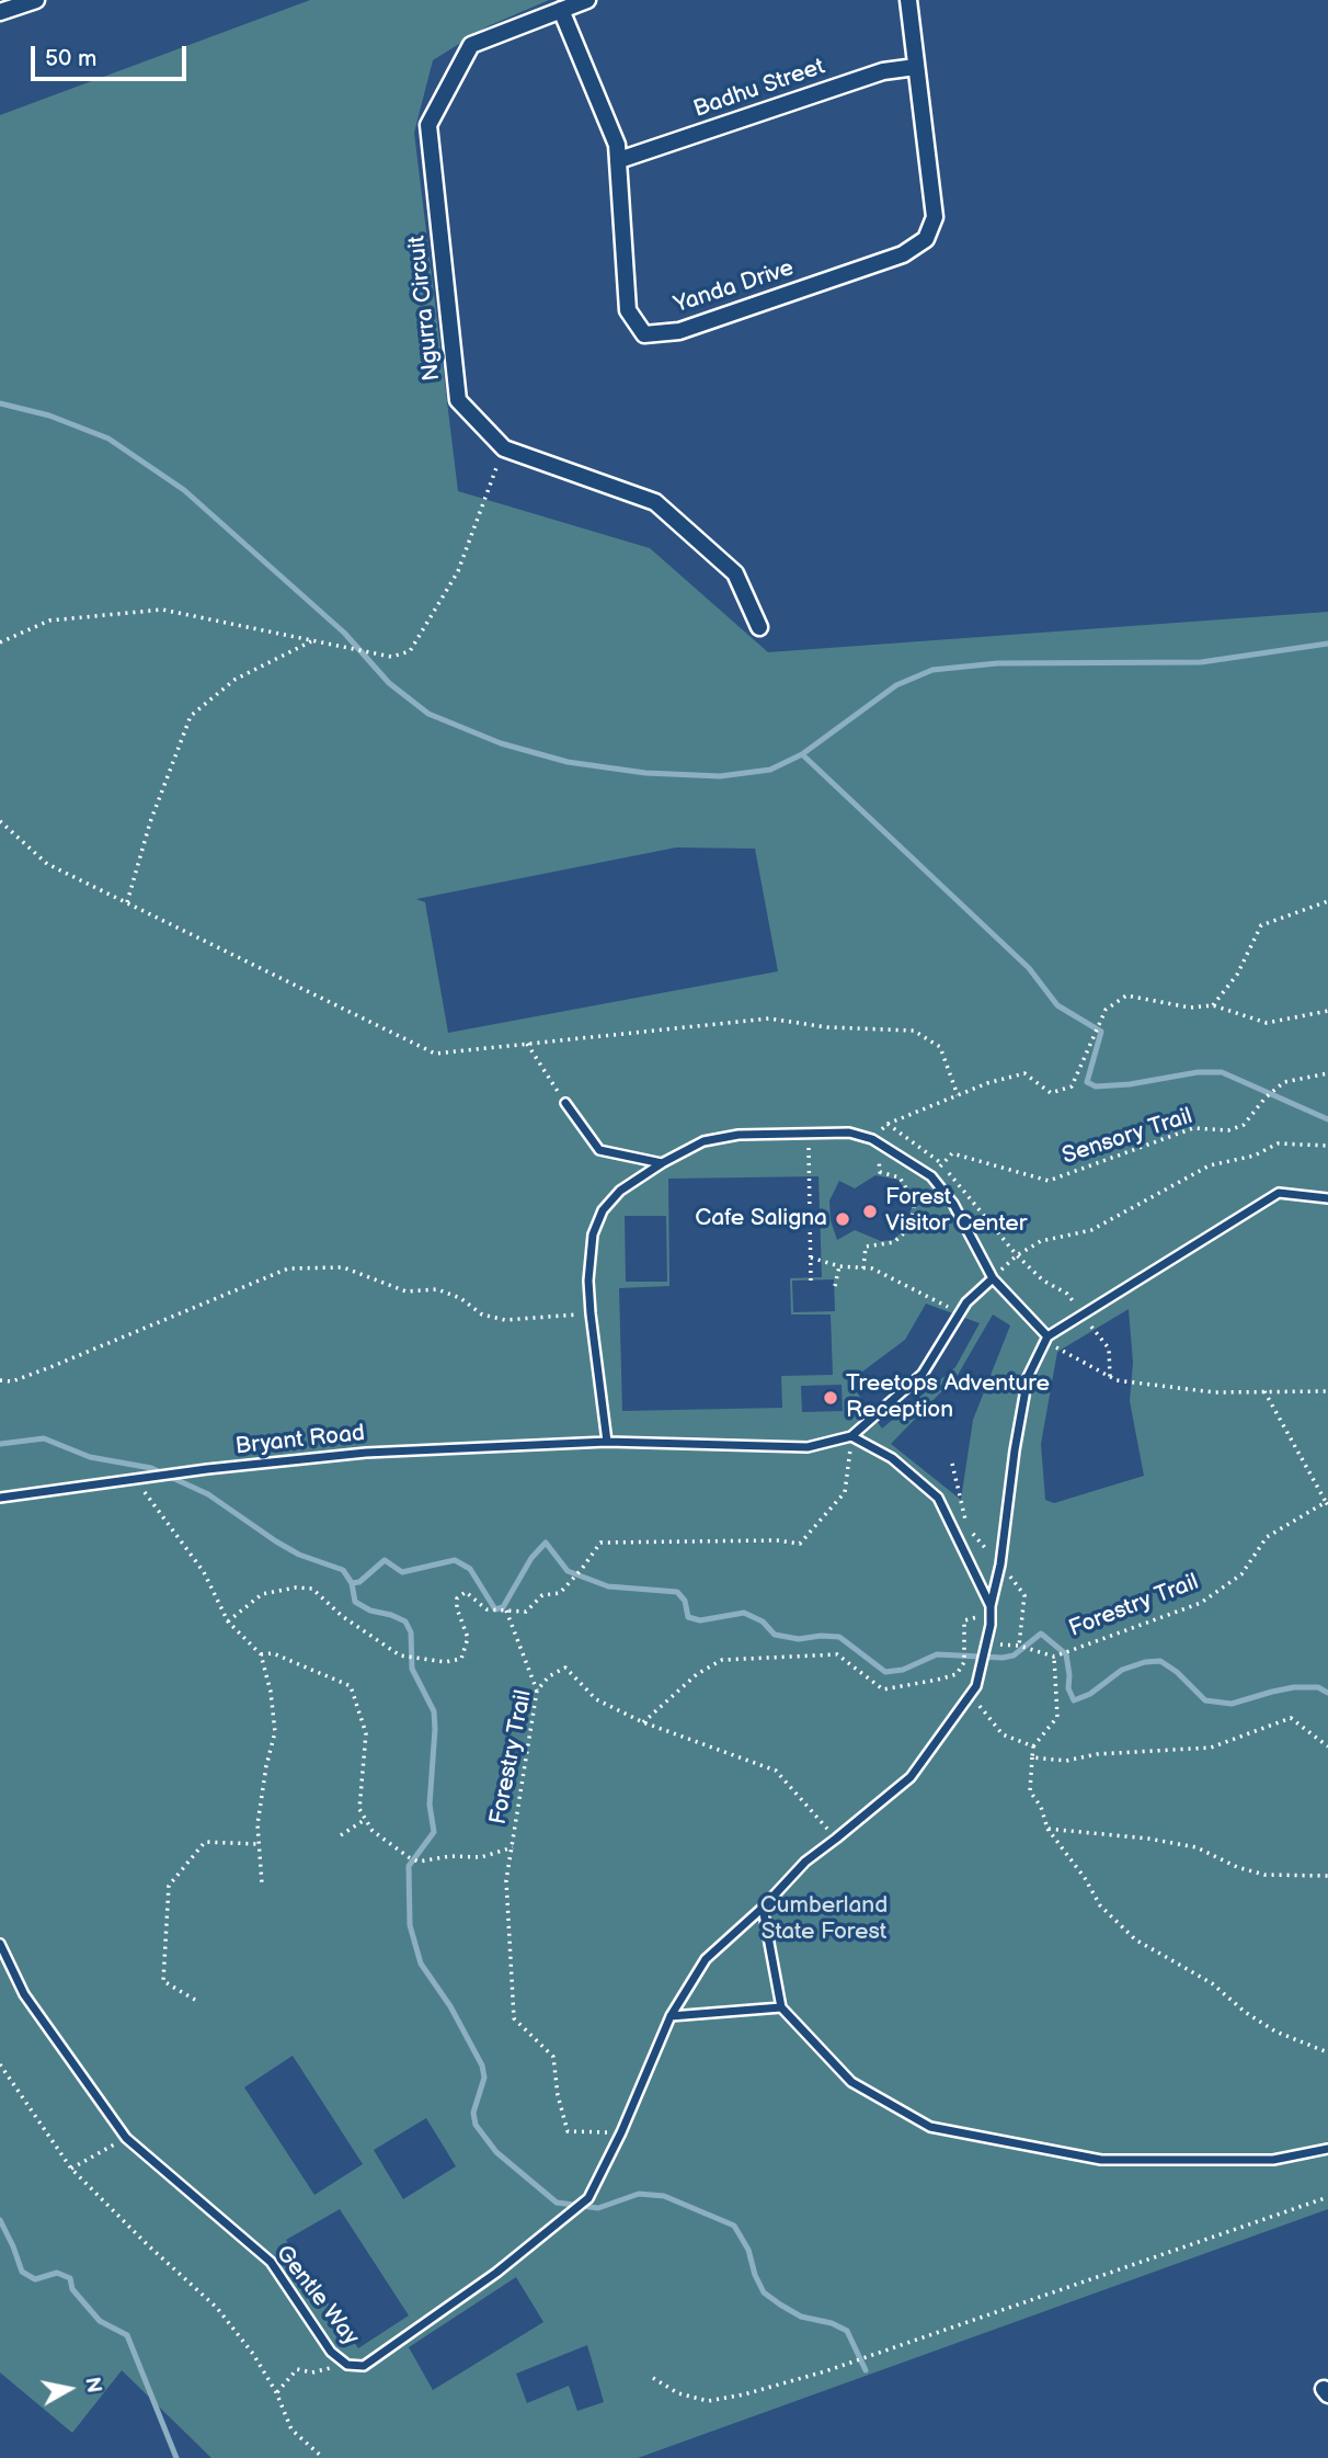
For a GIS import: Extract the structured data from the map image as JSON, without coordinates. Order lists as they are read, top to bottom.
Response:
{
  "streets": {
    "street": ["Badhu Street", "Yanda Drive", "Ngurra Circuit"],
    "lane": ["Bryant Road", "Gentle Way"],
    "path": ["Sensory Trail", "Forestry Trail"]
  },
  "crossings": [
    ["Badhu Street", "Yanda Drive"],
    ["Yanda Drive", "Ngurra Circuit"]
  ],
  "parks": ["Cumberland State Forest"],
  "places": ["Forest Visitor Center", "Cafe Saligna", "Treetops Adventure Reception"],
  "scale_bar": "50 m",
  "north": "right"
}
